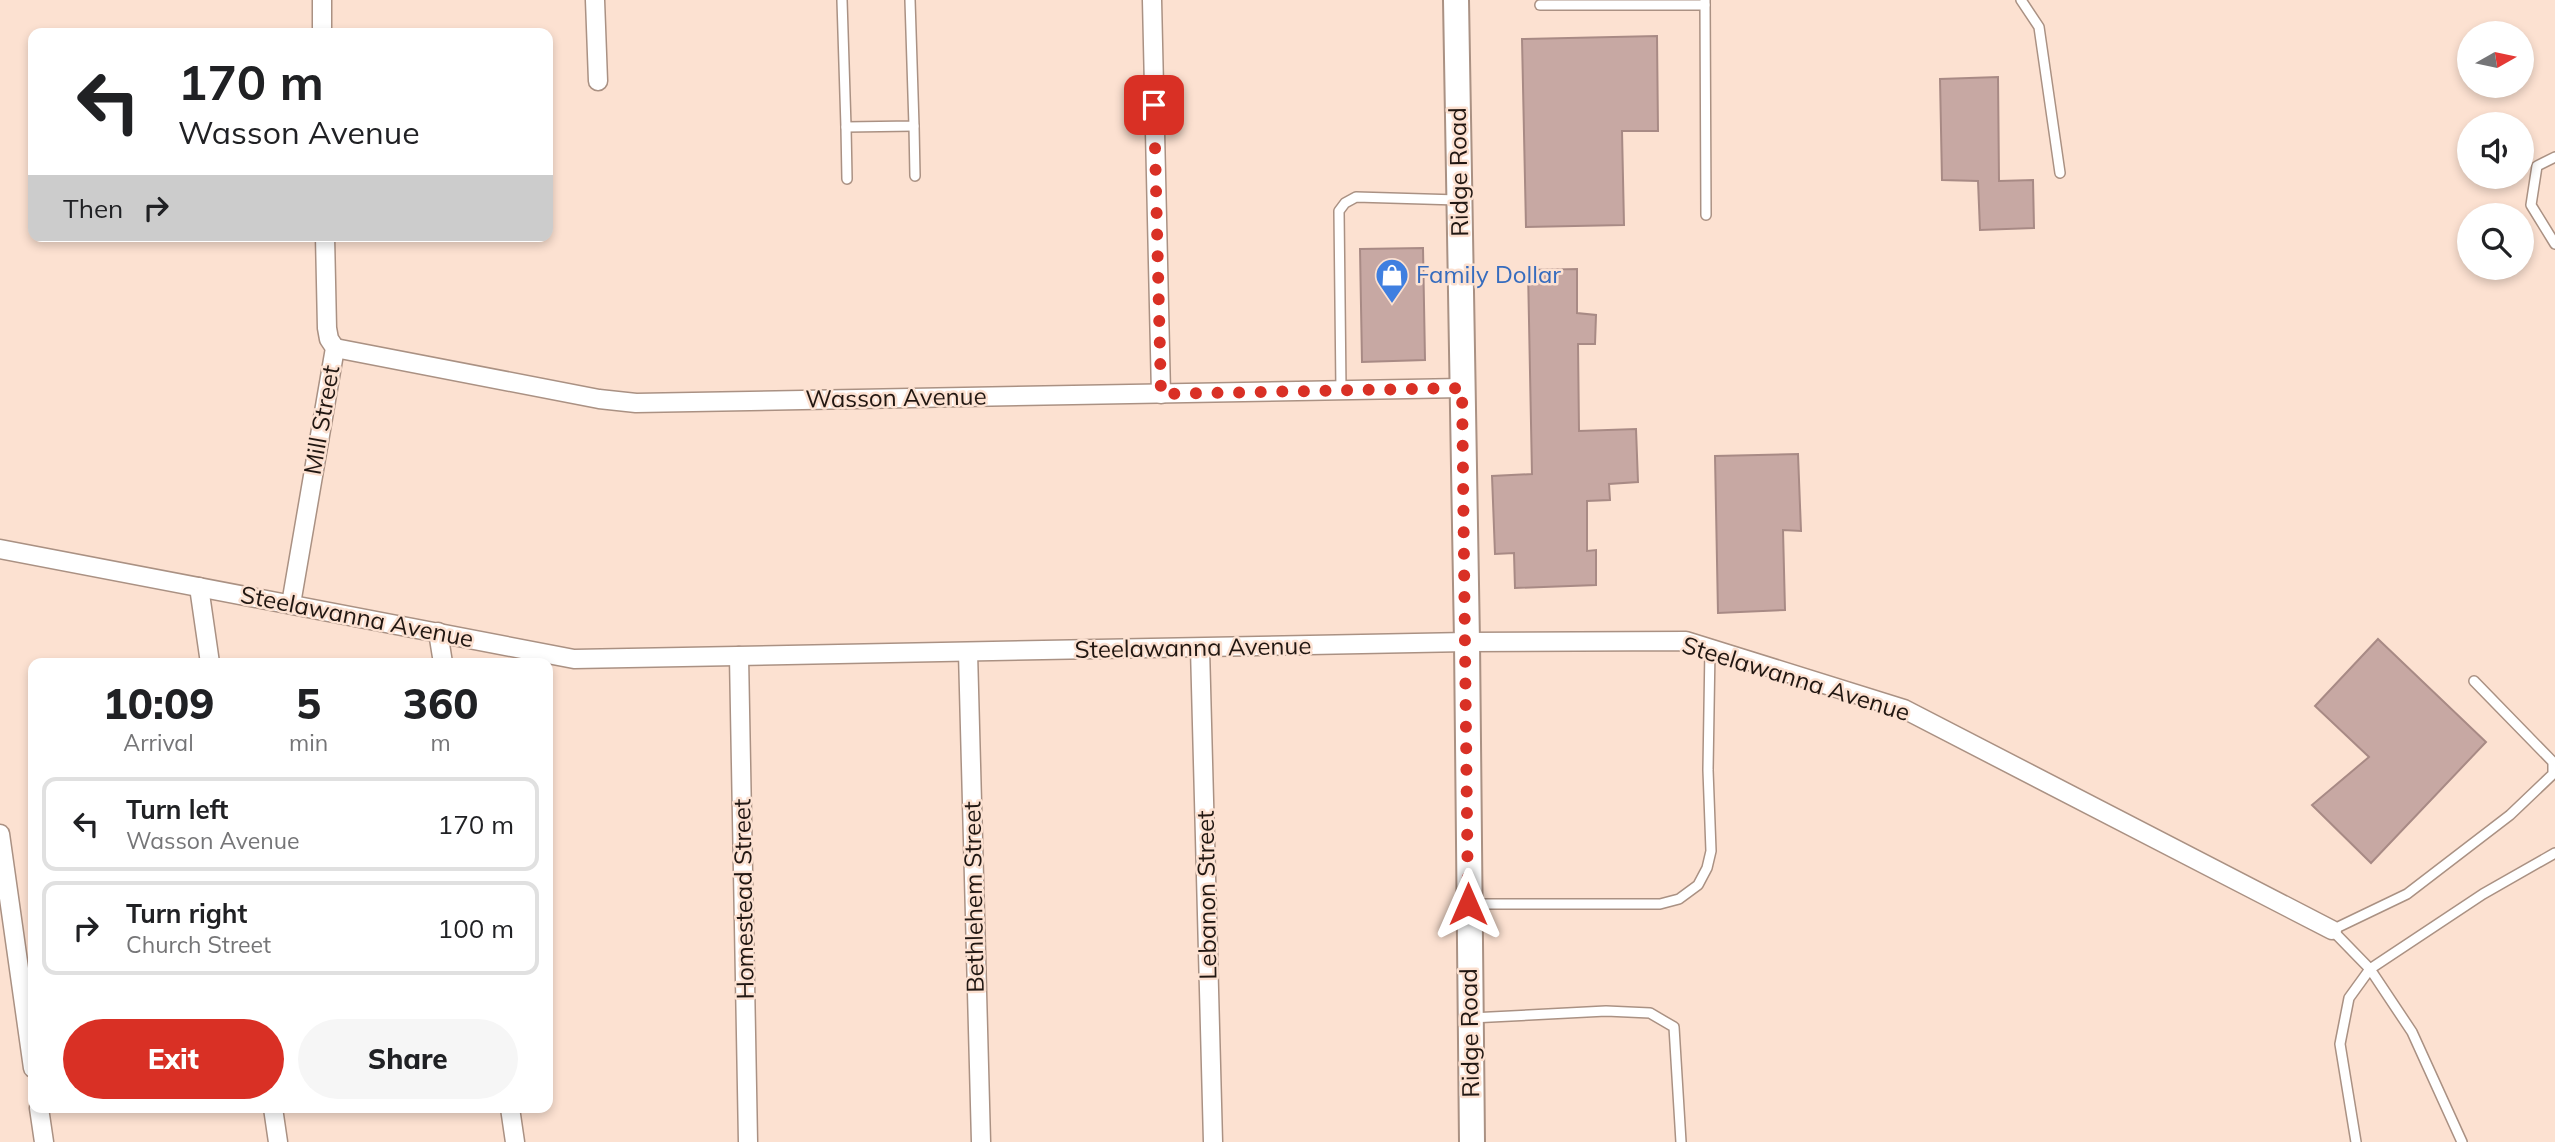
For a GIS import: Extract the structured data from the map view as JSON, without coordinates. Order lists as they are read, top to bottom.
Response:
{
  "streets": {
    "main road": ["Ridge Road"],
    "street": [
      "Wasson Avenue",
      "Mill Street",
      "Steelawanna Avenue",
      "Lebanon Street",
      "Bethlehem Street",
      "Homestead Street"
    ]
  },
  "crossings": [
    ["Ridge Road", "Wasson Avenue"],
    ["Ridge Road", "Steelawanna Avenue"],
    ["Wasson Avenue", "Mill Street"],
    ["Mill Street", "Steelawanna Avenue"],
    ["Steelawanna Avenue", "Lebanon Street"],
    ["Steelawanna Avenue", "Bethlehem Street"],
    ["Steelawanna Avenue", "Homestead Street"]
  ],
  "places": {
    "shop": ["Family Dollar"]
  },
  "north": "right",
  "page": {
    "turn": ["170 m", "Wasson Avenue"],
    "then": "Then",
    "eta": [
      "10:09",
      "Arrival",
      "5",
      "min",
      "360",
      "m"
    ],
    "list": [
      {
        "name": "Turn left",
        "note": "Wasson Avenue",
        "value": "170 m"
      },
      {
        "name": "Turn right",
        "note": "Church Street",
        "value": "100 m"
      }
    ],
    "buttons": ["Exit", "Share"]
  }
}
